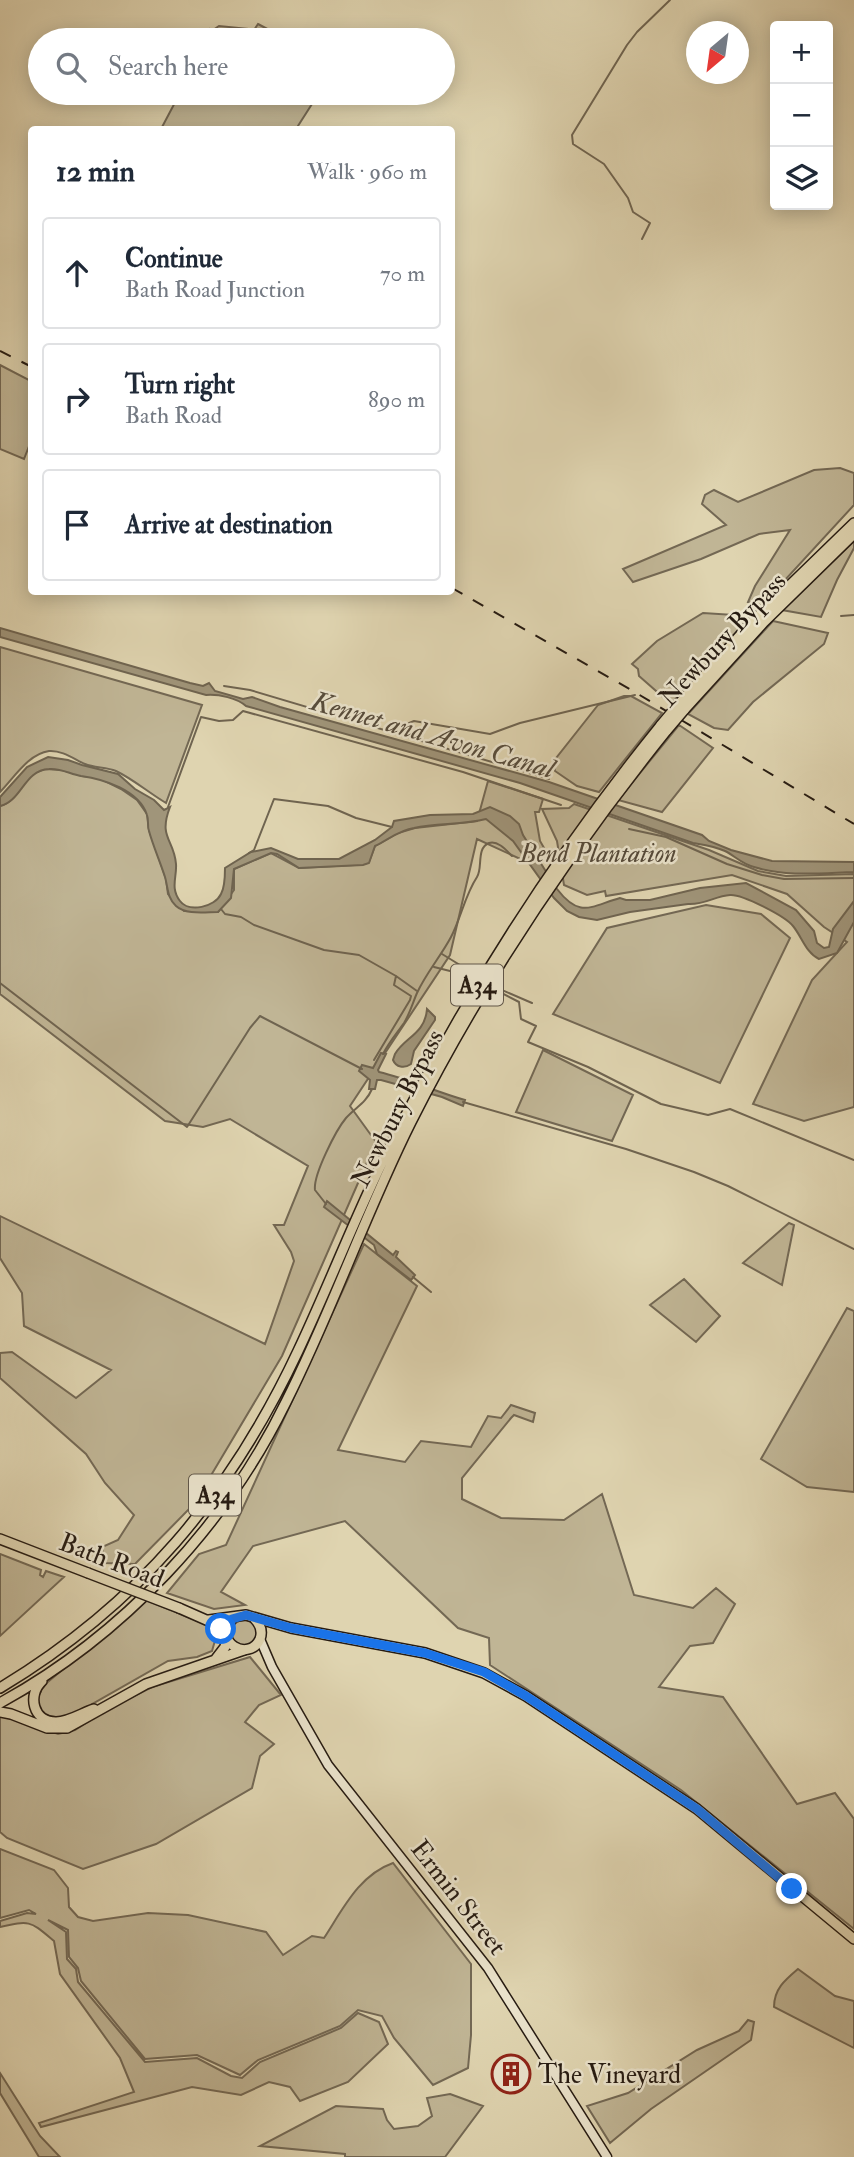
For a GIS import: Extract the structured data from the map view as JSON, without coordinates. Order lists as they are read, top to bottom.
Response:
{
  "streets": {
    "main road": [
      "Newbury Bypass",
      "A34",
      "Bath Road",
      "Ermin Street"
    ]
  },
  "crossings": [
    ["Bath Road", "Ermin Street"]
  ],
  "water": ["Kennet and Avon Canal"],
  "parks": ["Bend Plantation"],
  "places": {
    "building": ["The Vineyard"]
  },
  "north": "bottom left",
  "page": {
    "map_buttons": ["+", "−"],
    "search": "Search here",
    "heading": ["12 min", "Walk · 960 m"],
    "list": [
      ["Continue", "Bath Road Junction", "70 m"],
      ["Turn right", "Bath Road", "890 m"],
      "Arrive at destination"
    ]
  }
}
